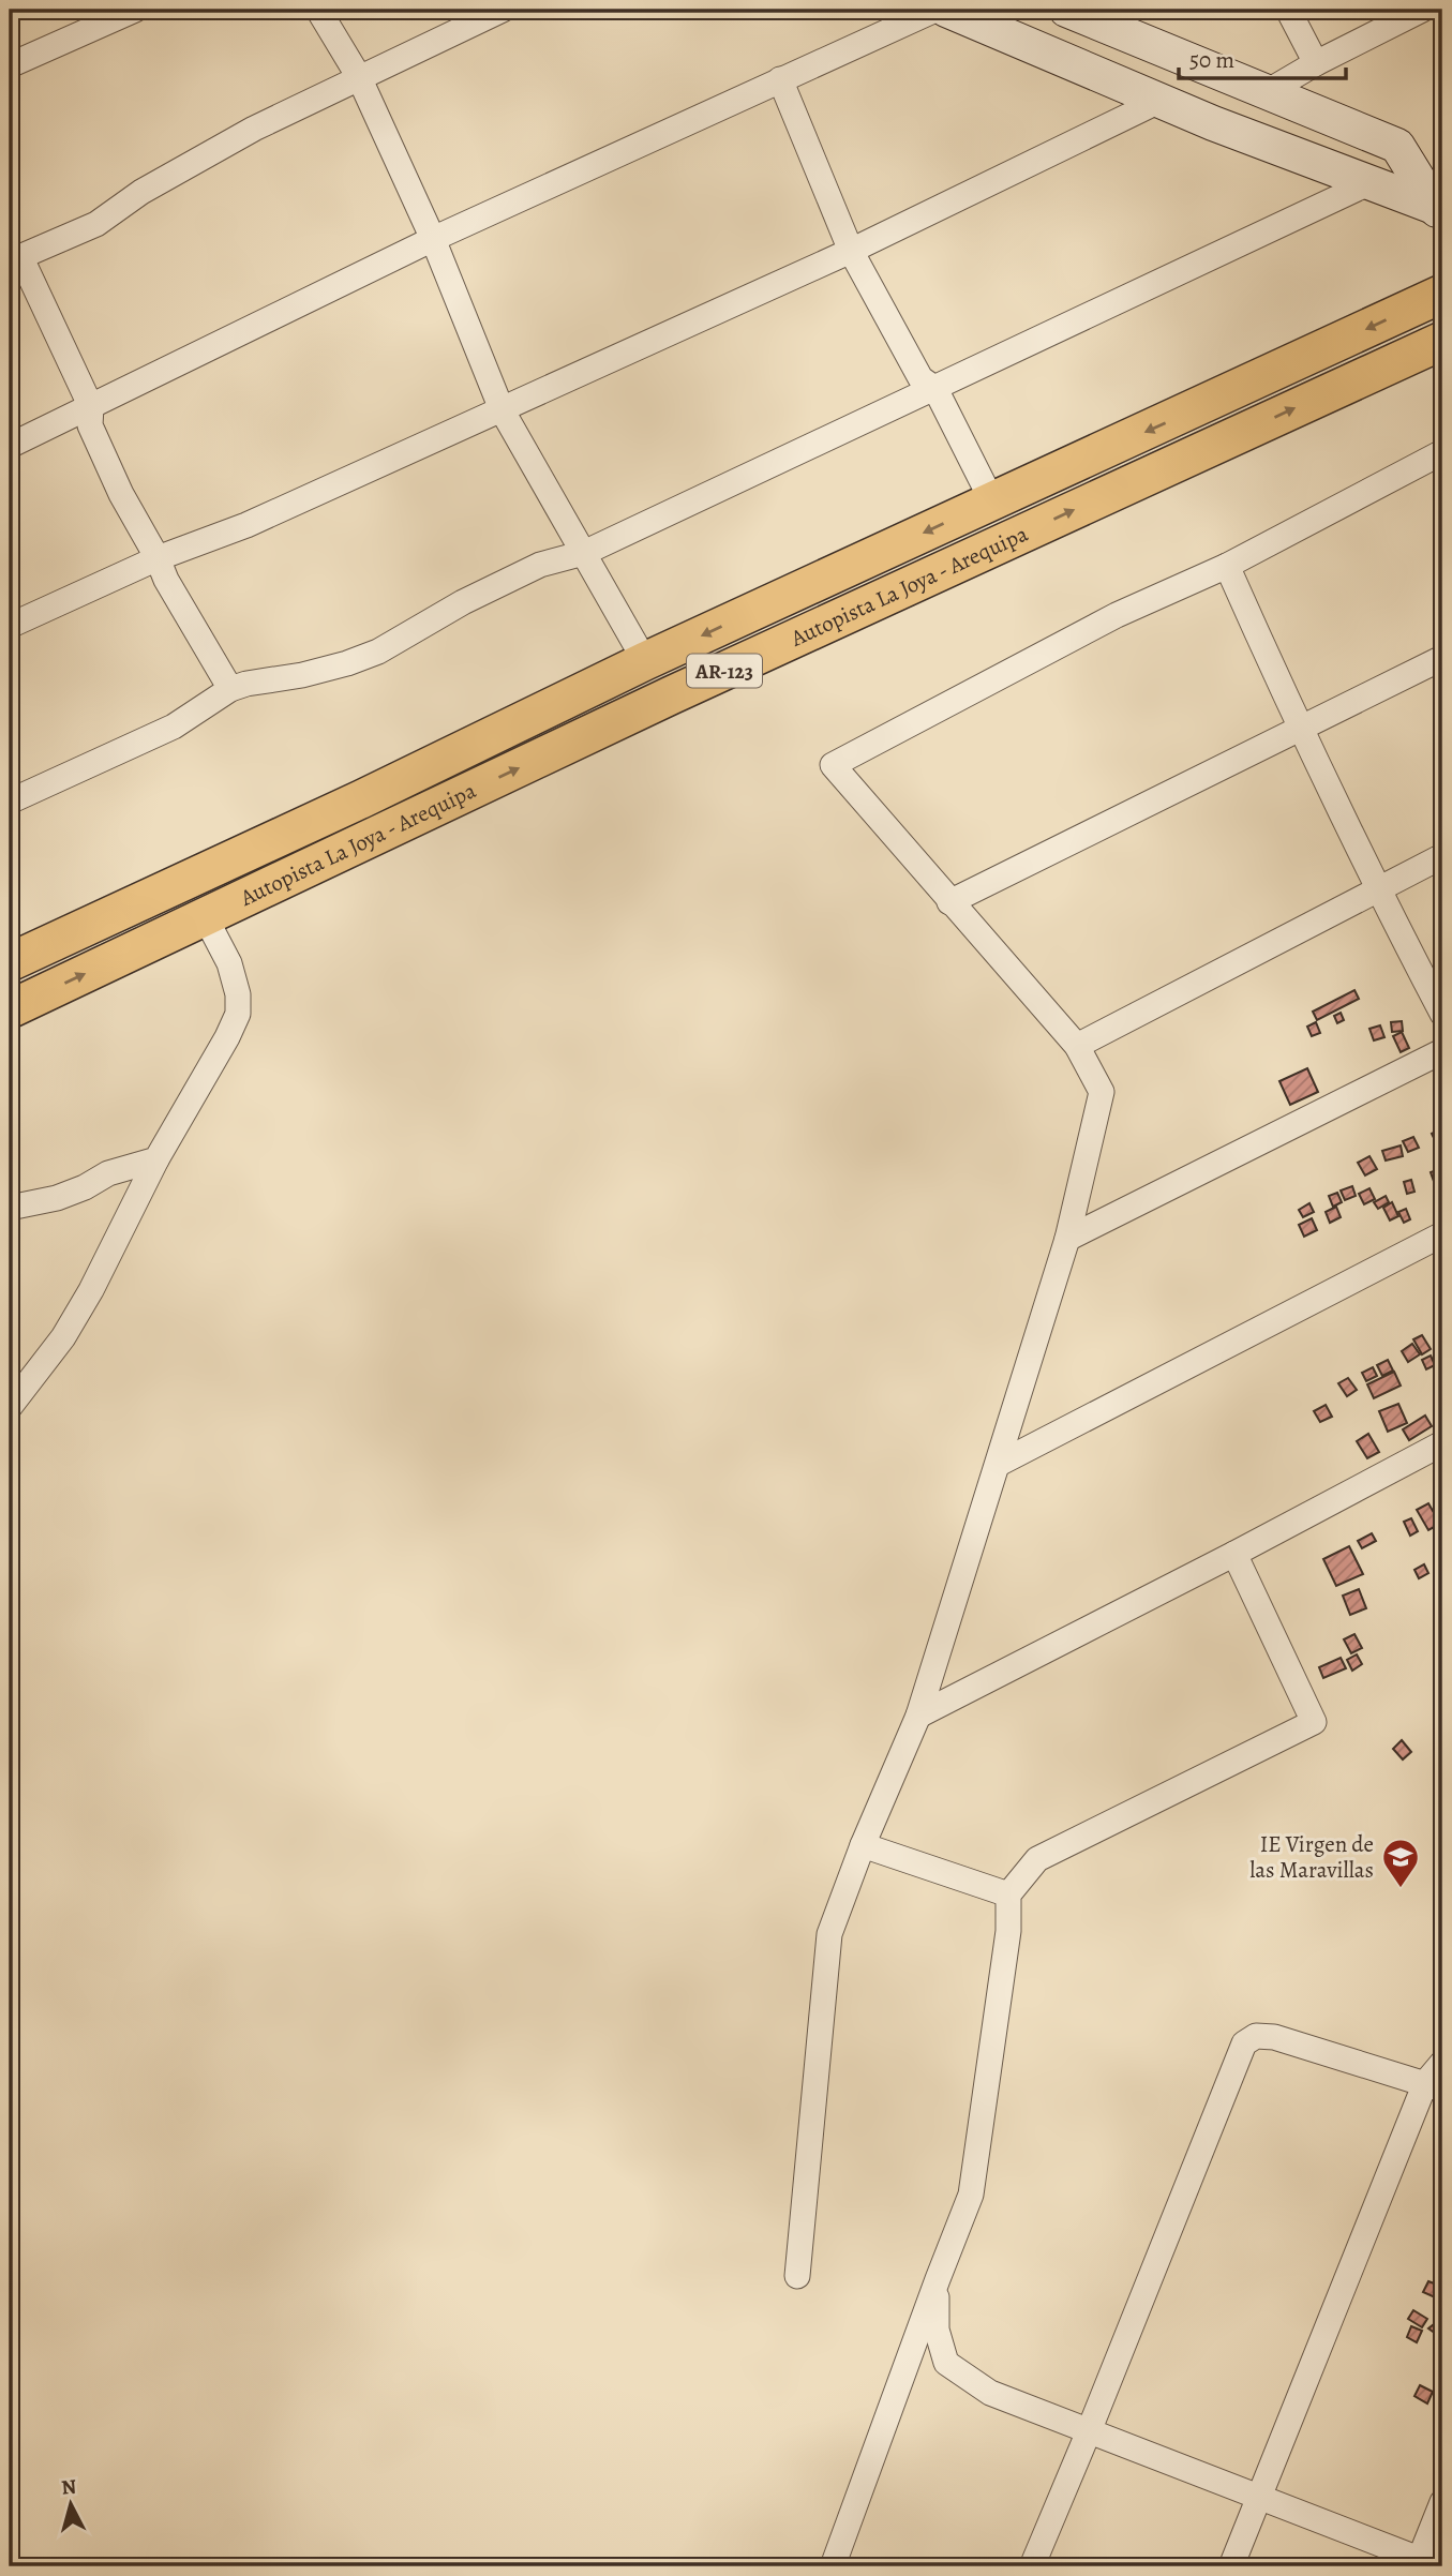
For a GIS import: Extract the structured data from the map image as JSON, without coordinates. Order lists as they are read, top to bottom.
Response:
{
  "streets": {
    "main road": ["Autopista La Joya - Arequipa", "AR-123"]
  },
  "places": {
    "school or university": ["IE Virgen de las Maravillas"]
  },
  "scale_bar": "50 m",
  "north": "top"
}
